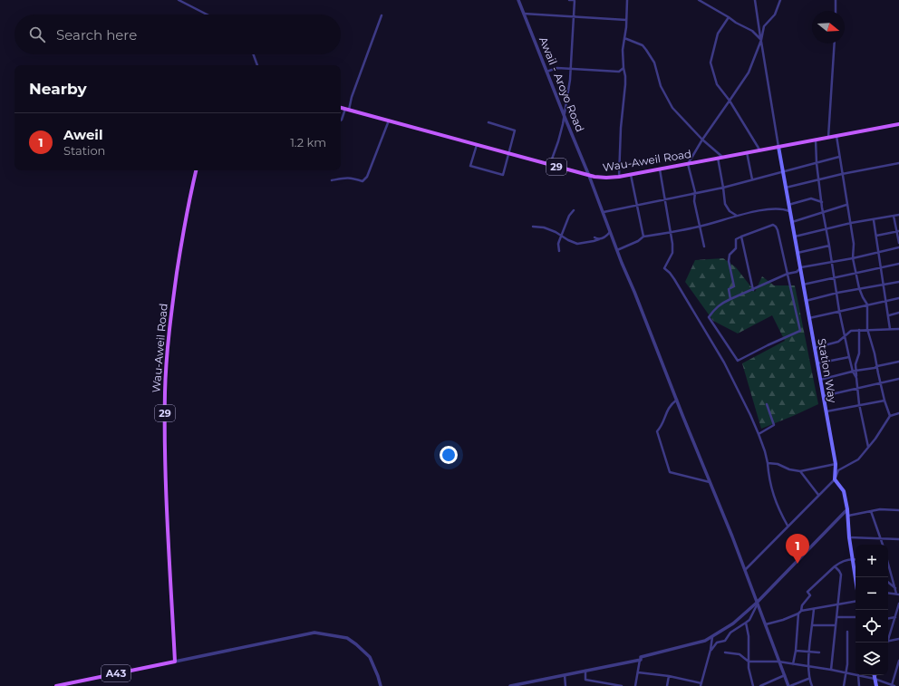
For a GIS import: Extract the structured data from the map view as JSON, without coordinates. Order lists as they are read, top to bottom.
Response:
{
  "streets": {
    "main road": [
      "Wau-Aweil Road",
      "29",
      "Station Way",
      "A43"
    ],
    "street": ["Awail - Aroyo Road"]
  },
  "crossings": [
    ["Awail - Aroyo Road", "Wau-Aweil Road"],
    ["Wau-Aweil Road", "Station Way"],
    ["Wau-Aweil Road", "A43"]
  ],
  "north": "right",
  "page": {
    "search": "Search here",
    "heading": "Nearby",
    "list": [
      {
        "mark": "1",
        "name": "Aweil",
        "note": "Station",
        "value": "1.2 km"
      }
    ],
    "pins": "1",
    "map_buttons": ["+", "−"]
  }
}
